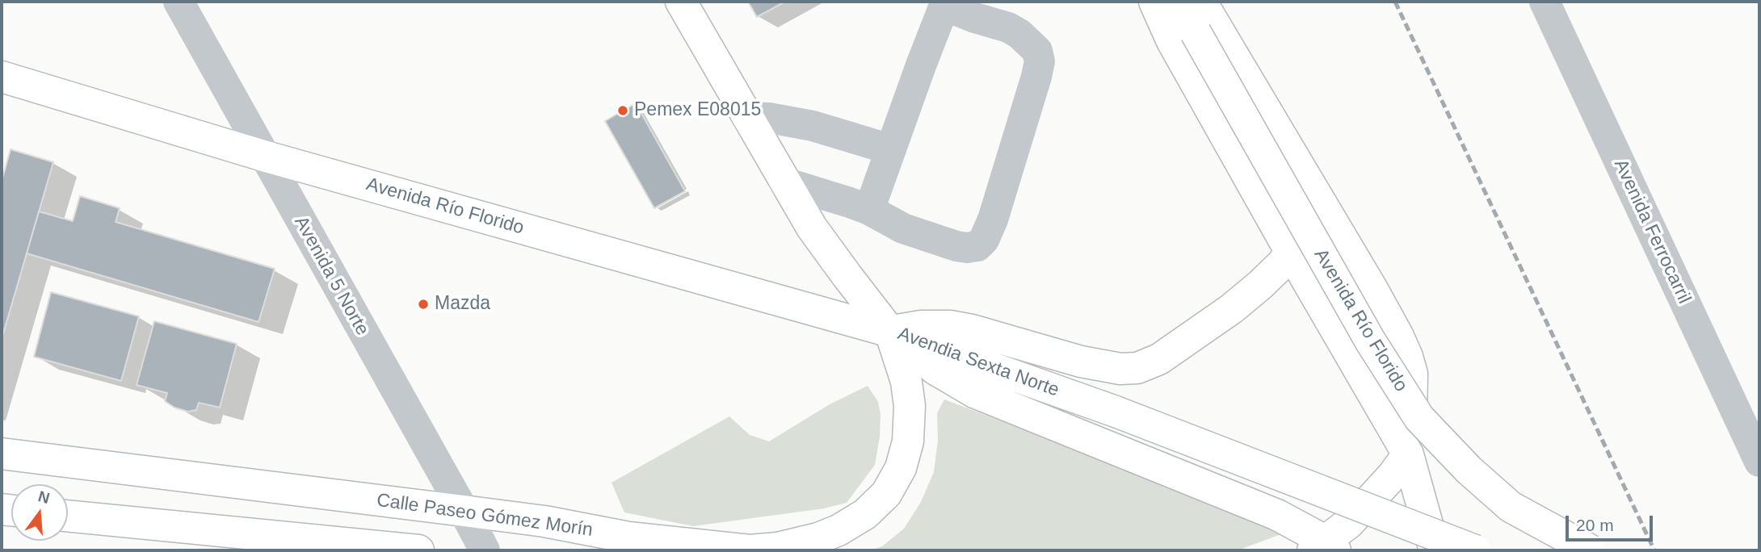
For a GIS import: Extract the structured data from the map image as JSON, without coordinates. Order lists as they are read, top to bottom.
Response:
{
  "streets": {
    "main road": ["Avenida Río Florido", "Avendia Sexta Norte", "Calle Paseo Gómez Morín"],
    "street": ["Avenida Ferrocarril", "Avenida 5 Norte"]
  },
  "crossings": [
    ["Avenida Río Florido", "Avenida 5 Norte"],
    ["Avenida Río Florido", "Avendia Sexta Norte"],
    ["Avenida Río Florido", "Calle Paseo Gómez Morín"],
    ["Avenida 5 Norte", "Calle Paseo Gómez Morín"],
    ["Avendia Sexta Norte", "Calle Paseo Gómez Morín"]
  ],
  "places": ["Pemex E08015", "Mazda"],
  "scale_bar": "20 m",
  "north": "top"
}
